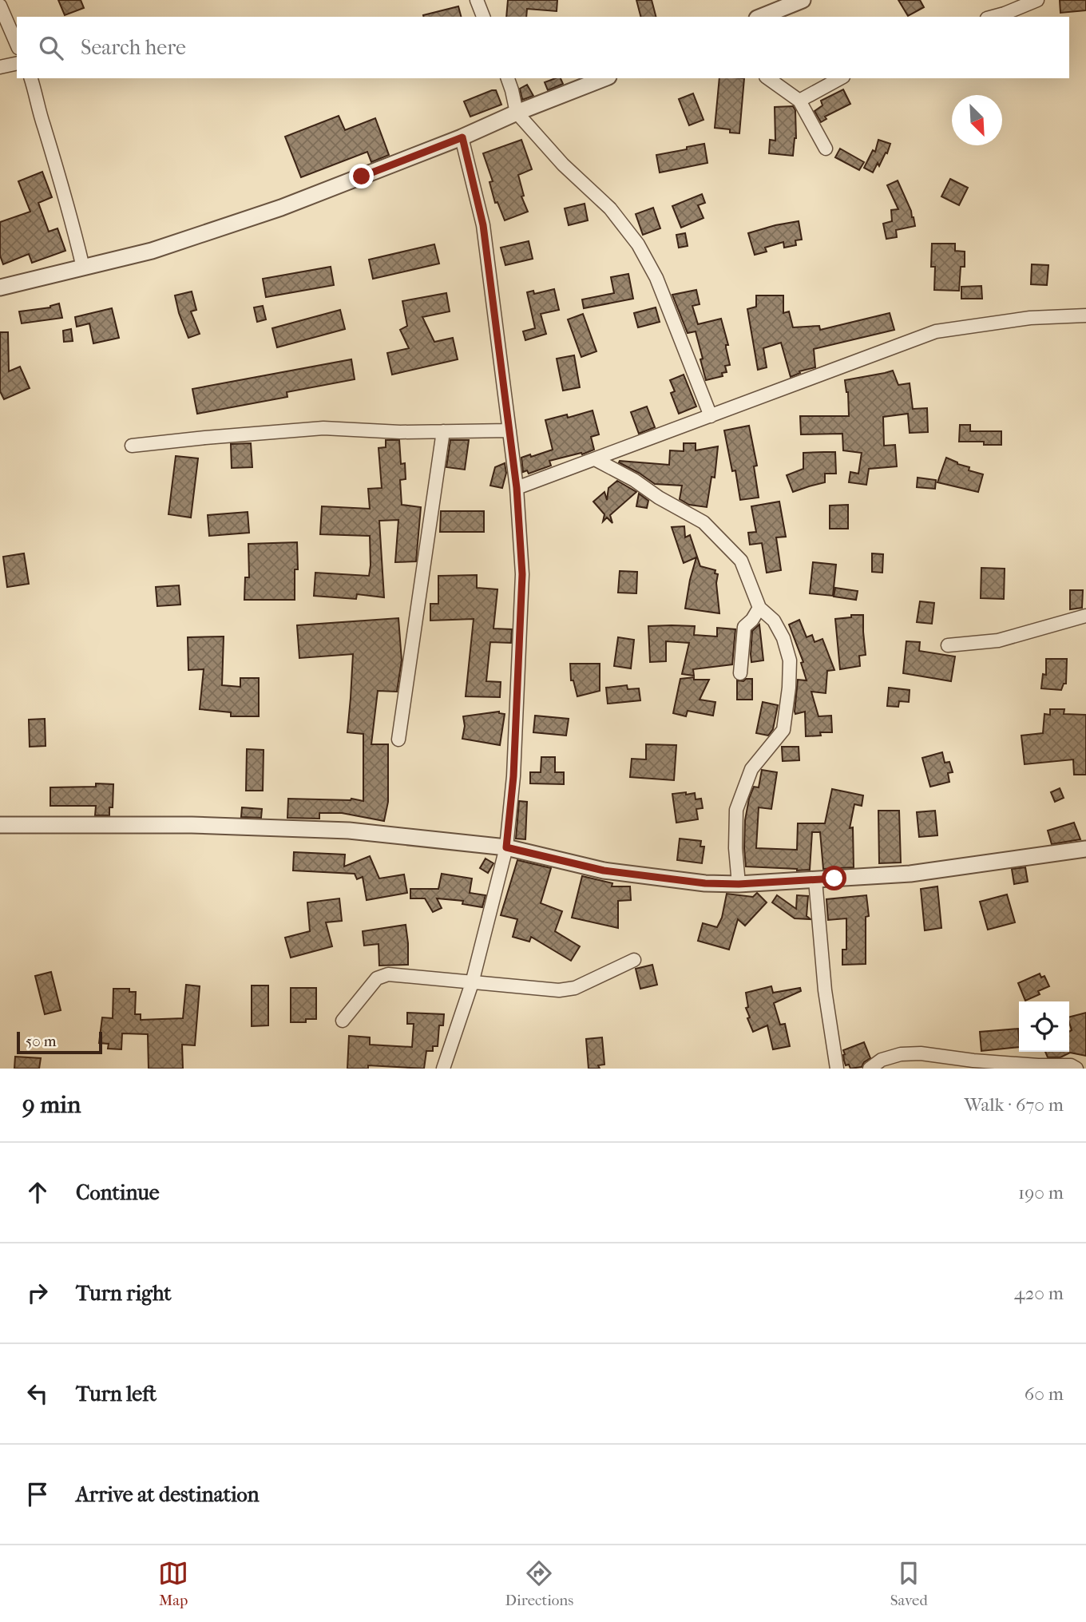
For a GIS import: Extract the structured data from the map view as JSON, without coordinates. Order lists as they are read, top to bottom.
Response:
{
  "scale_bar": "50 m",
  "north": "bottom right",
  "page": {
    "search": "Search here",
    "scale": "50 m",
    "heading": ["9 min", "Walk · 670 m"],
    "list": [
      ["Continue", "190 m"],
      ["Turn right", "420 m"],
      ["Turn left", "60 m"],
      "Arrive at destination"
    ],
    "nav": ["Map", "Directions", "Saved"]
  }
}
